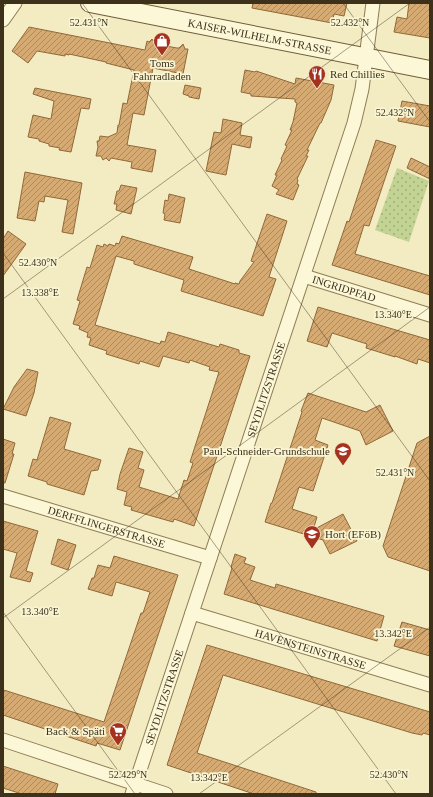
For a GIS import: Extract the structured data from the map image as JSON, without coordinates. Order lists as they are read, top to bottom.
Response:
{
  "streets": {
    "main road": ["KAISER-WILHELM-STRASSE"],
    "street": [
      "INGRIDPFAD",
      "SEYDLITZSTRASSE",
      "DERFFLINGERSTRASSE",
      "HAVENSTEINSTRASSE"
    ]
  },
  "crossings": [
    ["KAISER-WILHELM-STRASSE", "SEYDLITZSTRASSE"],
    ["INGRIDPFAD", "SEYDLITZSTRASSE"],
    ["SEYDLITZSTRASSE", "DERFFLINGERSTRASSE"],
    ["SEYDLITZSTRASSE", "HAVENSTEINSTRASSE"]
  ],
  "places": {
    "shop": ["Toms Fahrradladen"],
    "restaurant": ["Red Chillies"],
    "school or university": ["Paul-Schneider-Grundschule", "Hort (EFöB)"],
    "supermarket": ["Back & Späti"]
  },
  "coordinates": [
    "52.431°N",
    "52.432°N",
    "52.430°N",
    "13.338°E",
    "13.340°E",
    "13.342°E",
    "52.429°N"
  ]
}
